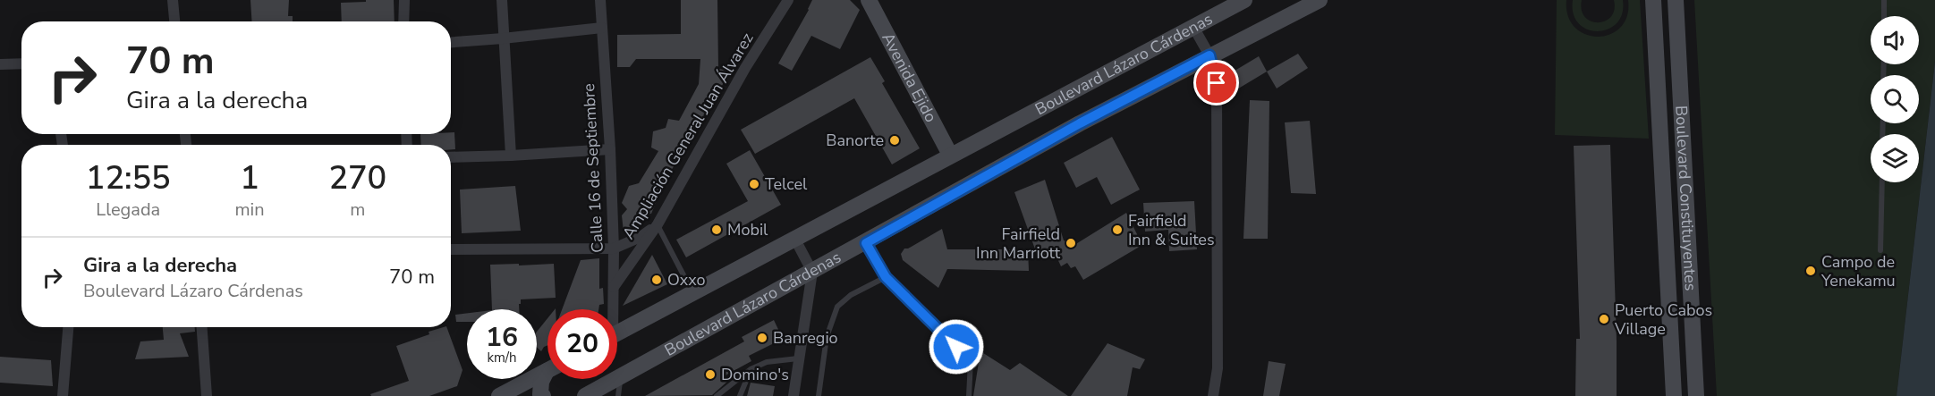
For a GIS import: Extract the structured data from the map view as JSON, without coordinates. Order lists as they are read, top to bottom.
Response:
{
  "streets": {
    "main road": ["Boulevard Lázaro Cárdenas", "Avenida Ejido", "Boulevard Constituyentes"],
    "street": ["Ampliación General Juan Álvarez", "Calle 16 de Septiembre"]
  },
  "crossings": [
    ["Boulevard Lázaro Cárdenas", "Avenida Ejido"],
    ["Ampliación General Juan Álvarez", "Calle 16 de Septiembre"]
  ],
  "places": [
    "Banorte",
    "Telcel",
    "Mobil",
    "Fairfield Inn & Suites",
    "Fairfield Inn Marriott",
    "Campo de Yenekamu",
    "Oxxo",
    "Puerto Cabos Village",
    "Banregio",
    "Domino's"
  ],
  "page": {
    "turn": ["70 m", "Gira a la derecha"],
    "eta": [
      "12:55",
      "Llegada",
      "1",
      "min",
      "270",
      "m"
    ],
    "list": [
      {
        "name": "Gira a la derecha",
        "note": "Boulevard Lázaro Cárdenas",
        "value": "70 m"
      }
    ],
    "speed": "16 km/h",
    "limit": "20"
  }
}
